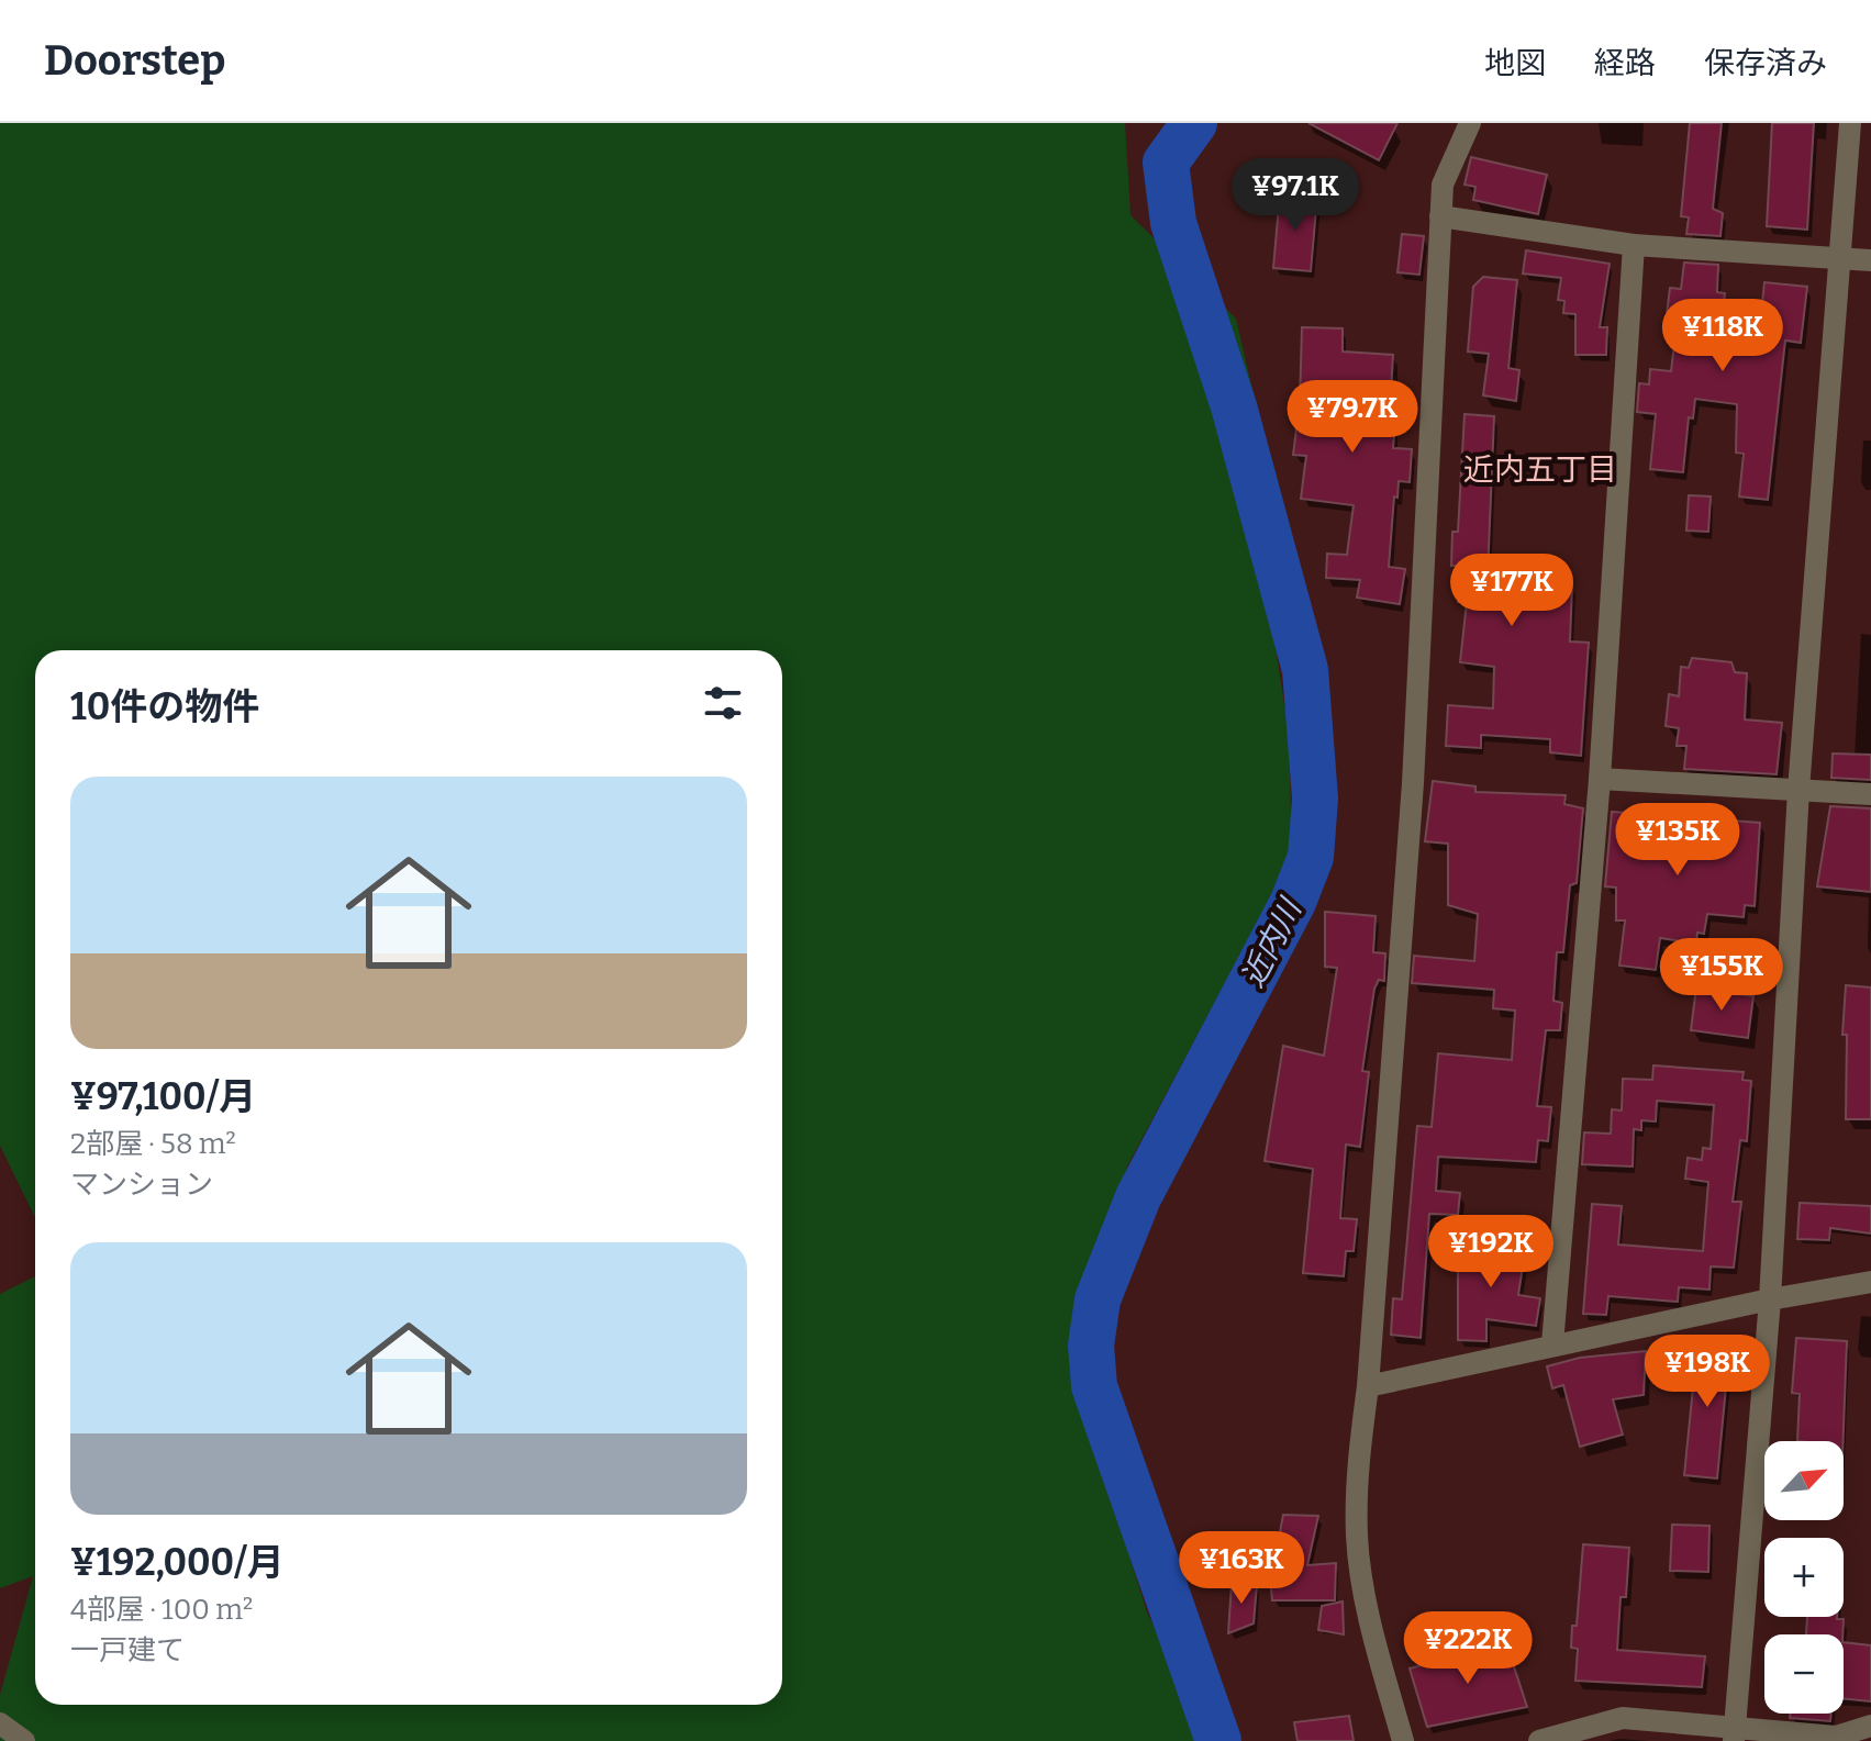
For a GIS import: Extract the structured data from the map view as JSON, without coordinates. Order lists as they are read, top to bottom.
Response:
{
  "districts": ["近内五丁目"],
  "water": ["近内川"],
  "north": "top right",
  "page": {
    "header": "Doorstep",
    "nav": ["地図", "経路", "保存済み"],
    "price": [
      "¥97.1K",
      "¥118K",
      "¥79.7K",
      "¥177K",
      "¥135K",
      "¥155K",
      "¥192K",
      "¥198K",
      "¥163K",
      "¥222K"
    ],
    "heading": "10件の物件",
    "list": [
      {
        "name": "¥97,100/月",
        "note": "2部屋 · 58 m² · マンション"
      },
      {
        "name": "¥192,000/月",
        "note": "4部屋 · 100 m² · 一戸建て"
      }
    ],
    "map_buttons": ["+", "−"]
  }
}
